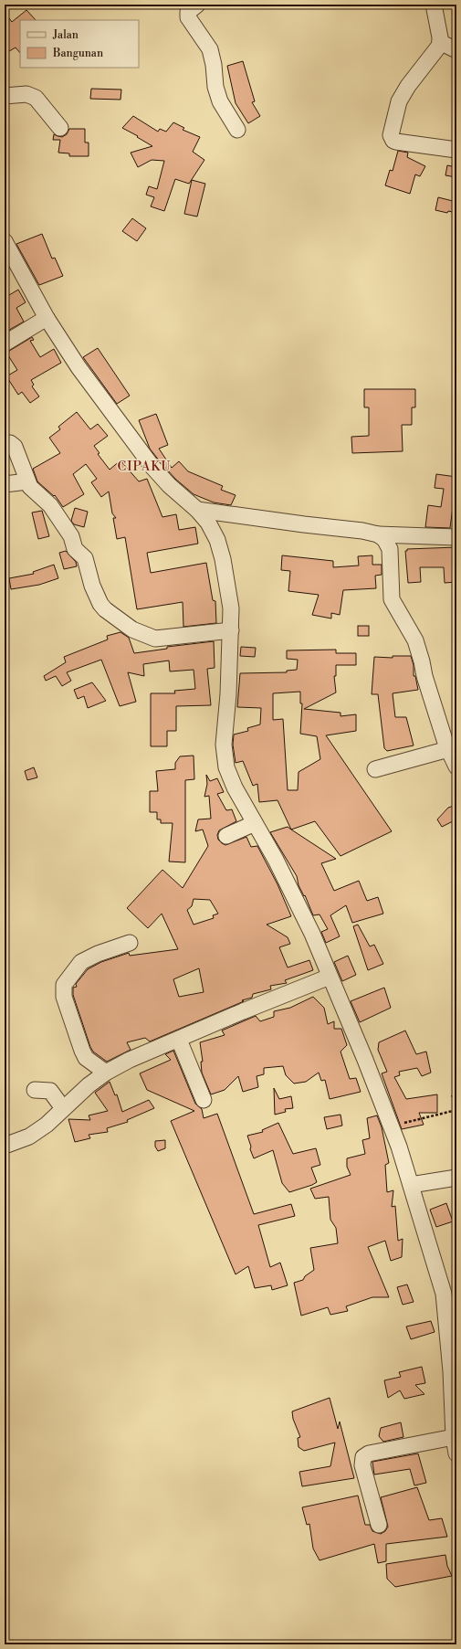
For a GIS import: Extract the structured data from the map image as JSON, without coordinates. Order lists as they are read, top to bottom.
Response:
{
  "districts": ["CIPAKU"],
  "legend": ["Jalan", "Bangunan"]
}
